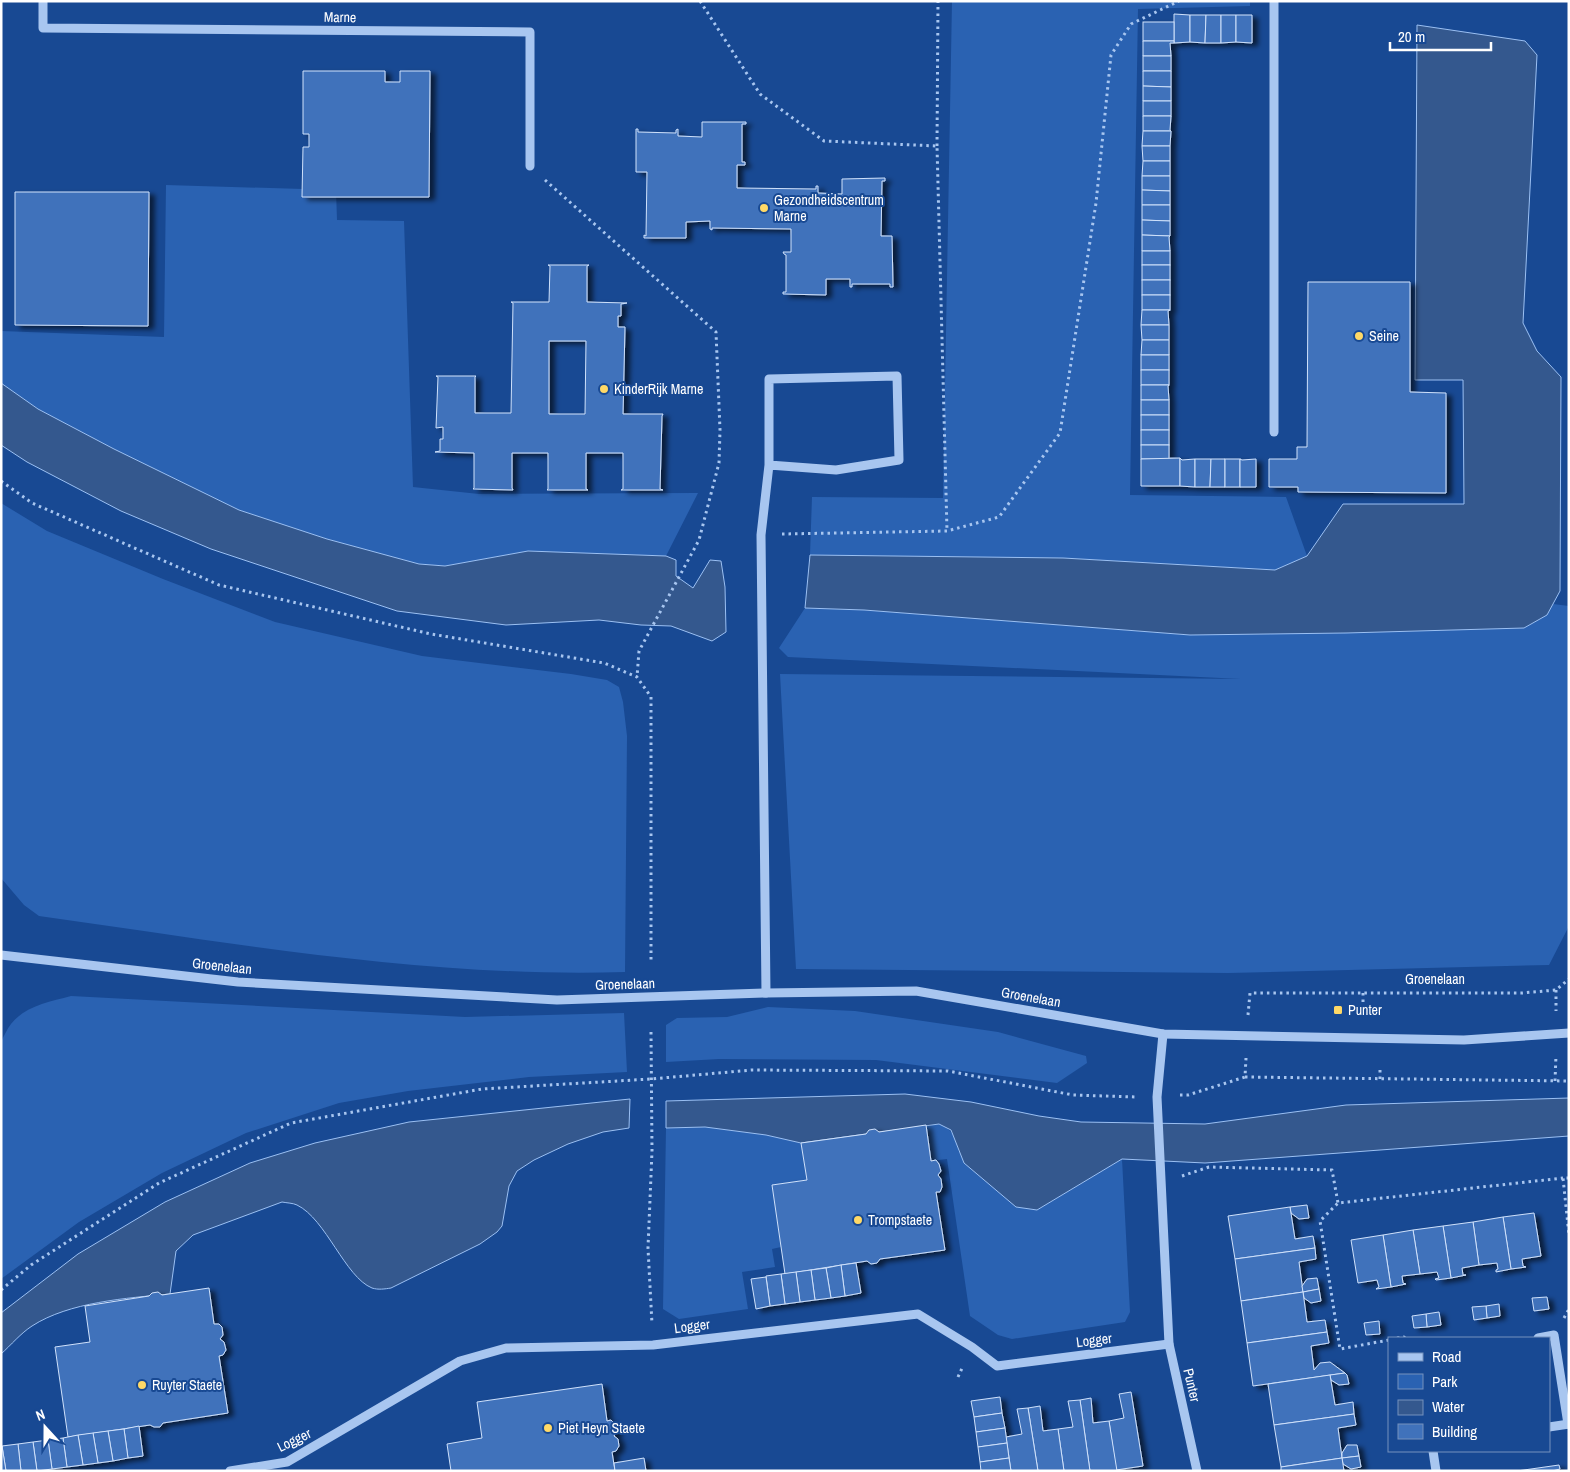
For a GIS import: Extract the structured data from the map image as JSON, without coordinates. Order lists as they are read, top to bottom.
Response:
{
  "streets": {
    "street": [
      "Marne",
      "Groenelaan",
      "Logger",
      "Punter"
    ]
  },
  "crossings": [
    ["Groenelaan", "Punter"],
    ["Logger", "Punter"]
  ],
  "places": {
    "other": [
      "Gezondheidscentrum Marne",
      "Seine",
      "KinderRijk Marne",
      "Trompstaete",
      "Ruyter Staete",
      "Piet Heyn Staete"
    ],
    "transit": ["Punter"]
  },
  "legend": [
    "Road",
    "Park",
    "Water",
    "Building"
  ],
  "scale_bar": "20 m",
  "north": "top"
}
